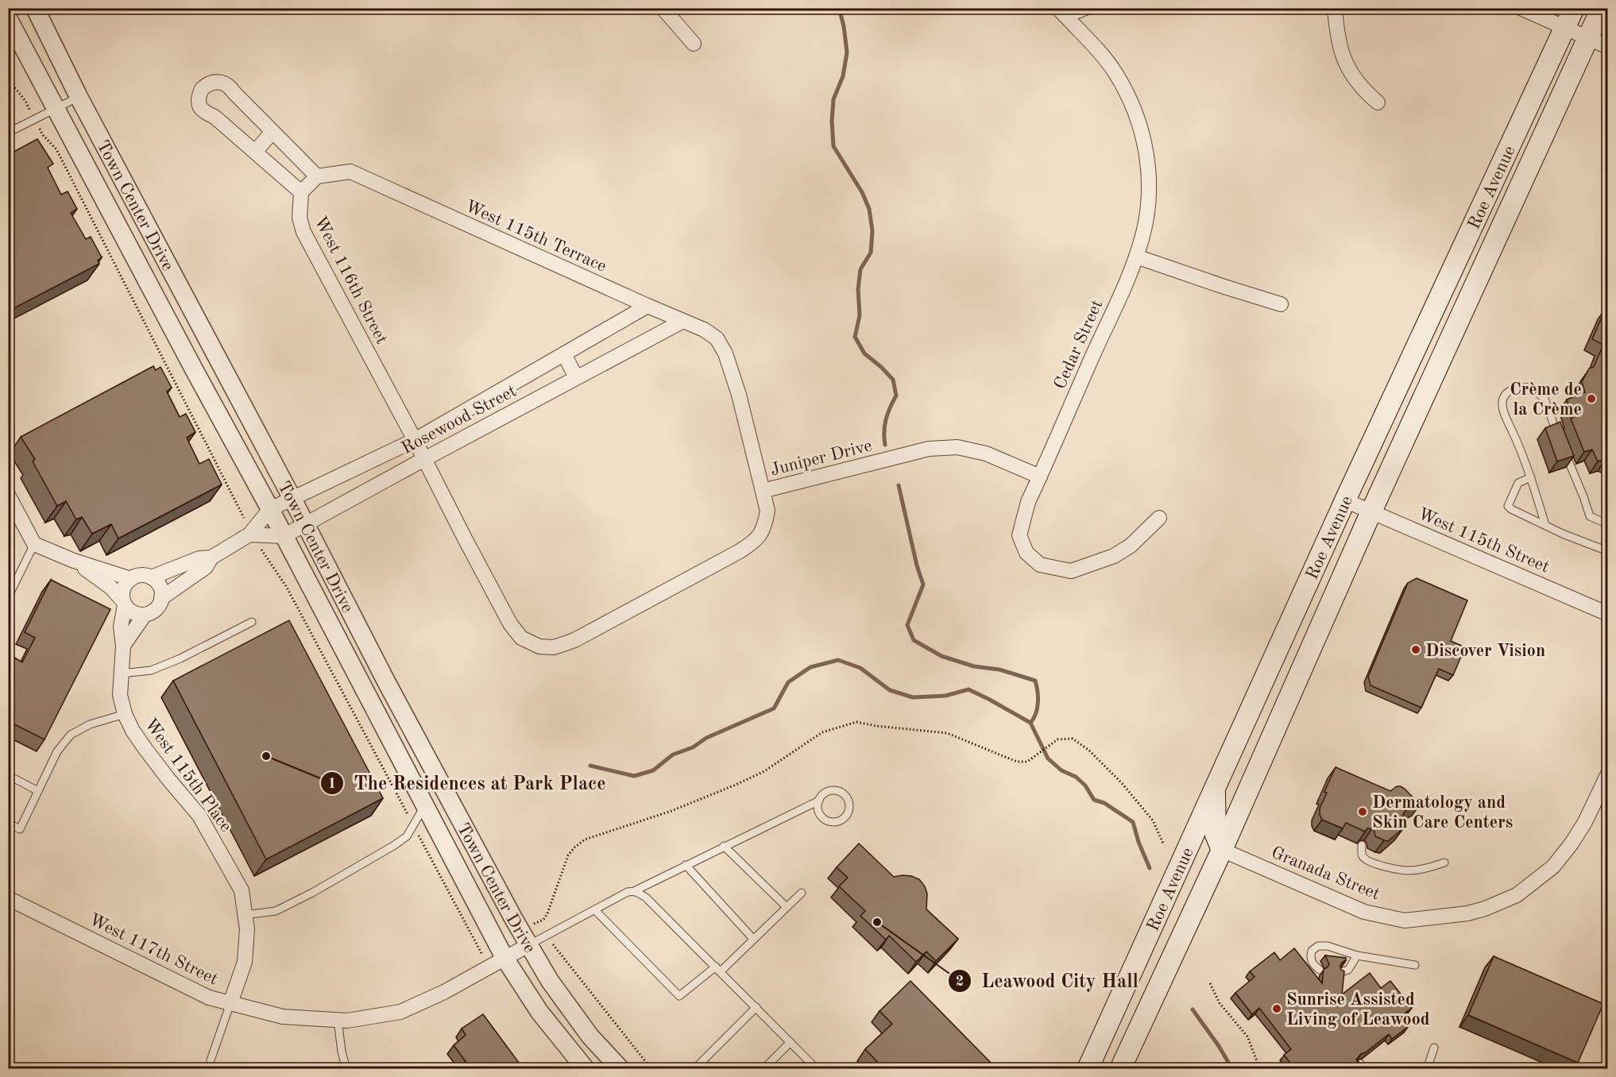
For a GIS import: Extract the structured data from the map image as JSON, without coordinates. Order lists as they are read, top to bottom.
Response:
{
  "streets": {
    "main road": ["Roe Avenue"],
    "street": [
      "Town Center Drive",
      "West 115th Terrace",
      "West 116th Street",
      "Cedar Street",
      "Rosewood Street",
      "Juniper Drive",
      "West 115th Street",
      "West 115th Place",
      "Granada Street",
      "West 117th Street"
    ]
  },
  "crossings": [
    ["Roe Avenue", "West 115th Street"],
    ["Roe Avenue", "Granada Street"],
    ["Town Center Drive", "Rosewood Street"],
    ["Town Center Drive", "West 117th Street"],
    ["West 115th Terrace", "Rosewood Street"],
    ["West 115th Terrace", "Juniper Drive"],
    ["West 116th Street", "Rosewood Street"],
    ["West 116th Street", "Juniper Drive"],
    ["Cedar Street", "Juniper Drive"],
    ["Rosewood Street", "West 115th Place"],
    ["West 115th Place", "West 117th Street"]
  ],
  "places": [
    "Crème de la Crème",
    "Discover Vision",
    "The Residences at Park Place",
    "Dermatology and Skin Care Centers",
    "Leawood City Hall",
    "Sunrise Assisted Living of Leawood"
  ]
}
